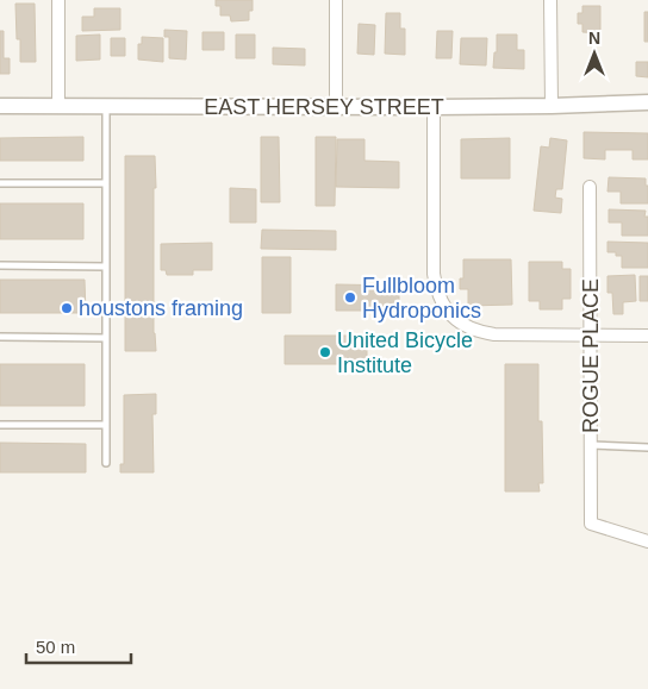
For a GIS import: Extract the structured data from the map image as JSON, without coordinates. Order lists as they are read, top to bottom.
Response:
{
  "streets": {
    "street": ["EAST HERSEY STREET", "ROGUE PLACE"]
  },
  "places": ["Fullbloom Hydroponics", "houstons framing", "United Bicycle Institute"],
  "scale_bar": "50 m",
  "north": "top"
}
